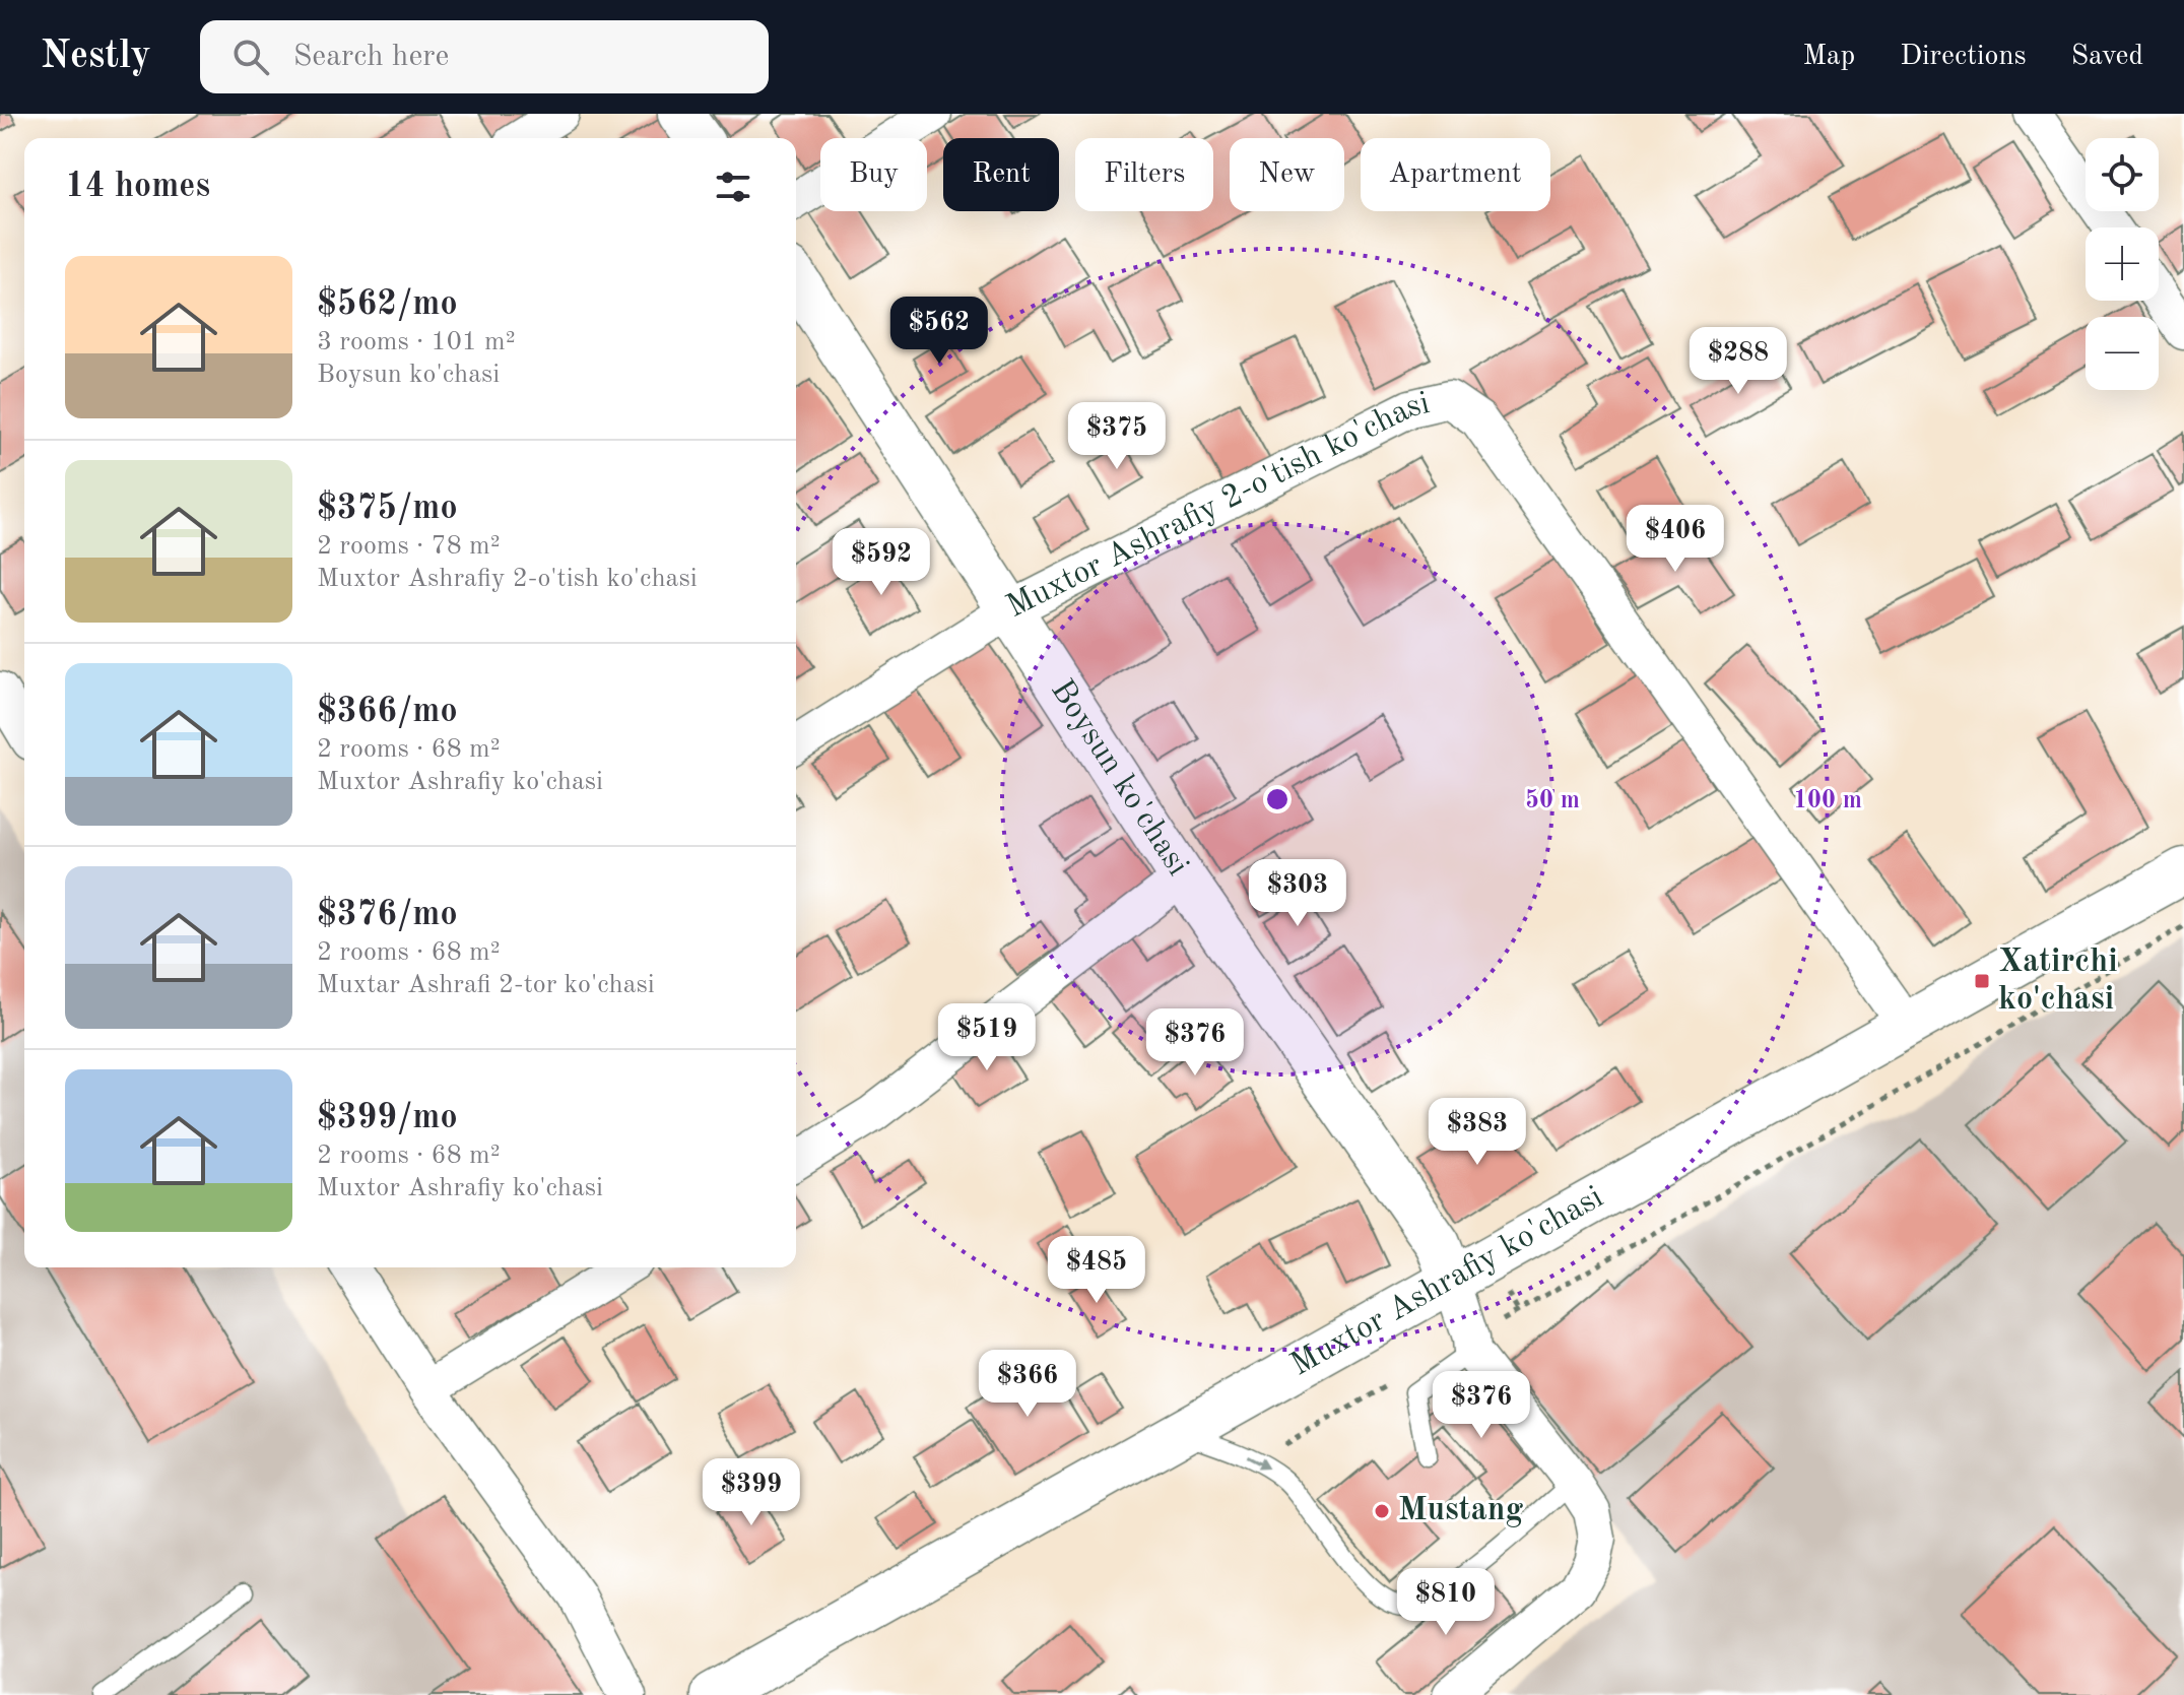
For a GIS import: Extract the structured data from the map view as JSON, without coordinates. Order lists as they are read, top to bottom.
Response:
{
  "streets": {
    "main road": ["Boysun ko'chasi", "Muxtor Ashrafiy ko'chasi"],
    "street": ["Muxtor Ashrafiy 2-o'tish ko'chasi"]
  },
  "crossings": [
    ["Muxtor Ashrafiy 2-o'tish ko'chasi", "Boysun ko'chasi"],
    ["Muxtor Ashrafiy 2-o'tish ko'chasi", "Muxtor Ashrafiy ko'chasi"],
    ["Boysun ko'chasi", "Muxtor Ashrafiy ko'chasi"]
  ],
  "places": {
    "transit": ["Xatirchi ko'chasi"],
    "other": ["Mustang"]
  },
  "page": {
    "header": "Nestly",
    "search": "Search here",
    "nav": ["Map", "Directions", "Saved"],
    "map_buttons": ["+", "−"],
    "chip": [
      "Buy",
      "Rent",
      "Filters",
      "New",
      "Apartment"
    ],
    "heading": "14 homes",
    "list": [
      {
        "name": "$562/mo",
        "note": "3 rooms · 101 m² · Boysun ko'chasi"
      },
      {
        "name": "$375/mo",
        "note": "2 rooms · 78 m² · Muxtor Ashrafiy 2-o'tish ko'chasi"
      },
      {
        "name": "$366/mo",
        "note": "2 rooms · 68 m² · Muxtor Ashrafiy ko'chasi"
      },
      {
        "name": "$376/mo",
        "note": "2 rooms · 68 m² · Muxtar Ashrafi 2-tor ko'chasi"
      },
      {
        "name": "$399/mo",
        "note": "2 rooms · 68 m² · Muxtor Ashrafiy ko'chasi"
      }
    ],
    "price": [
      "$562",
      "$288",
      "$375",
      "$406",
      "$592",
      "$303",
      "$519",
      "$376",
      "$383",
      "$485",
      "$366",
      "$376",
      "$399",
      "$810"
    ]
  },
  "rings": ["50 m", "100 m"]
}
